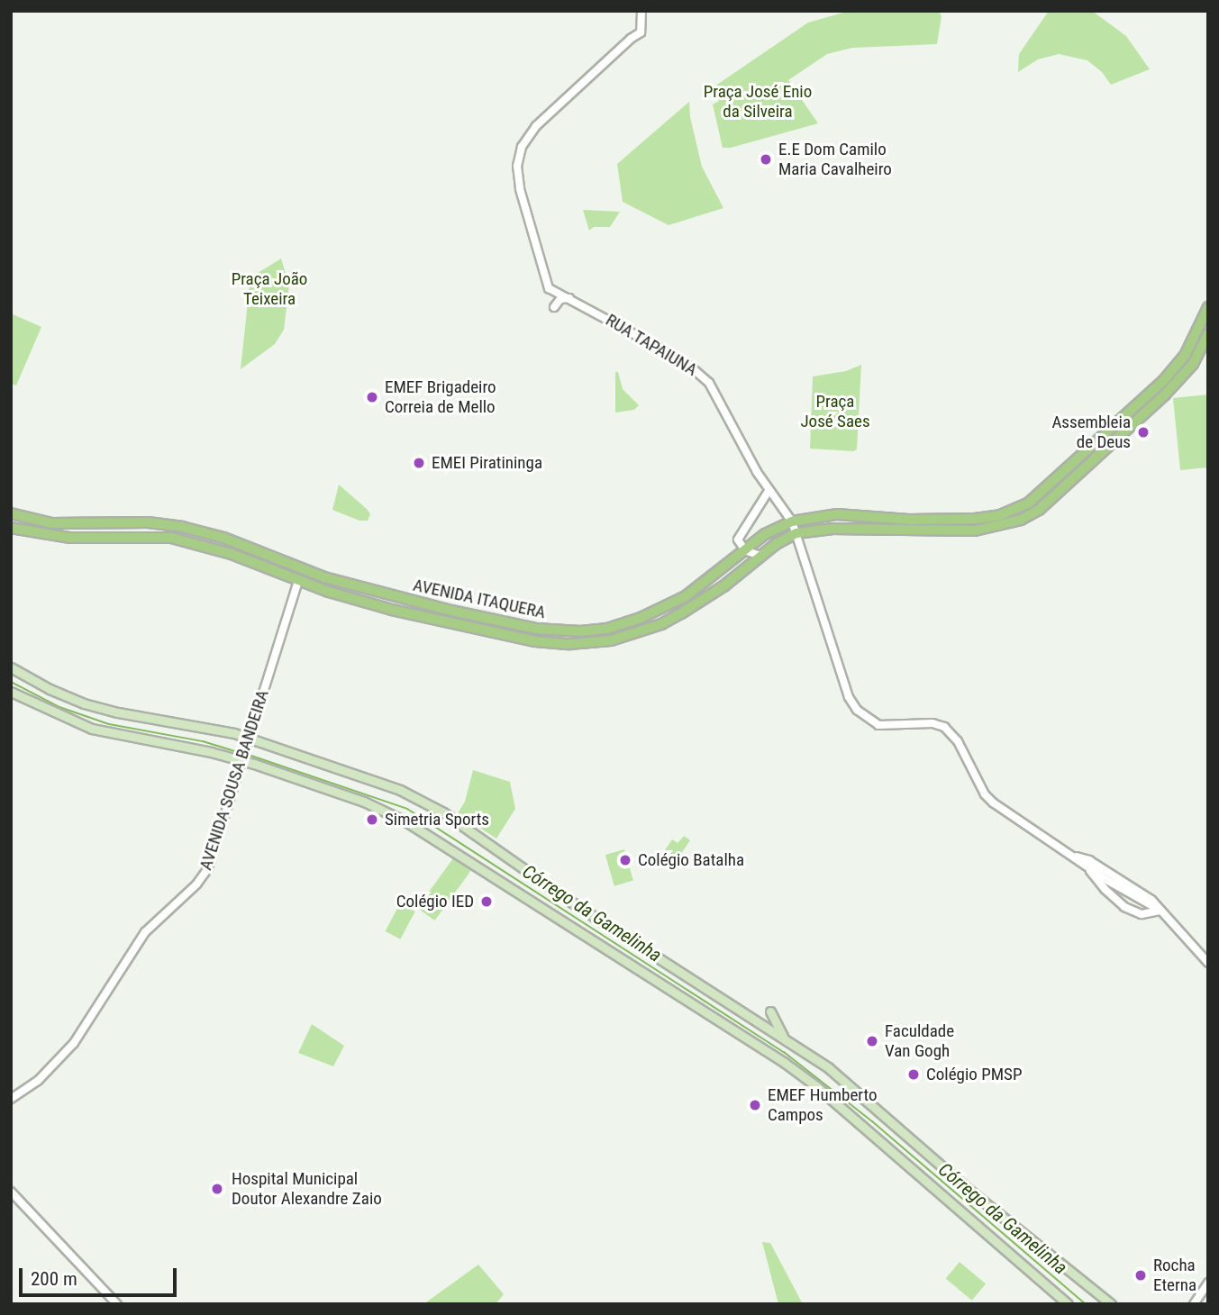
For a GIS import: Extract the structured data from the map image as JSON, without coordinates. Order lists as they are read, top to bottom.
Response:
{
  "streets": {
    "main road": ["AVENIDA ITAQUERA"],
    "street": ["RUA TAPAIUNA", "AVENIDA SOUSA BANDEIRA"]
  },
  "crossings": [
    ["RUA TAPAIUNA", "AVENIDA ITAQUERA"],
    ["AVENIDA ITAQUERA", "AVENIDA SOUSA BANDEIRA"]
  ],
  "water": ["Córrego da Gamelinha"],
  "parks": ["Praça José Enio da Silveira", "Praça João Teixeira", "Praça José Saes"],
  "places": [
    "E.E Dom Camilo Maria Cavalheiro",
    "EMEF Brigadeiro Correia de Mello",
    "Assembleia de Deus",
    "EMEI Piratininga",
    "Simetria Sports",
    "Colégio Batalha",
    "Colégio IED",
    "Faculdade Van Gogh",
    "Colégio PMSP",
    "EMEF Humberto Campos",
    "Hospital Municipal Doutor Alexandre Zaio",
    "Rocha Eterna"
  ],
  "scale_bar": "200 m"
}
